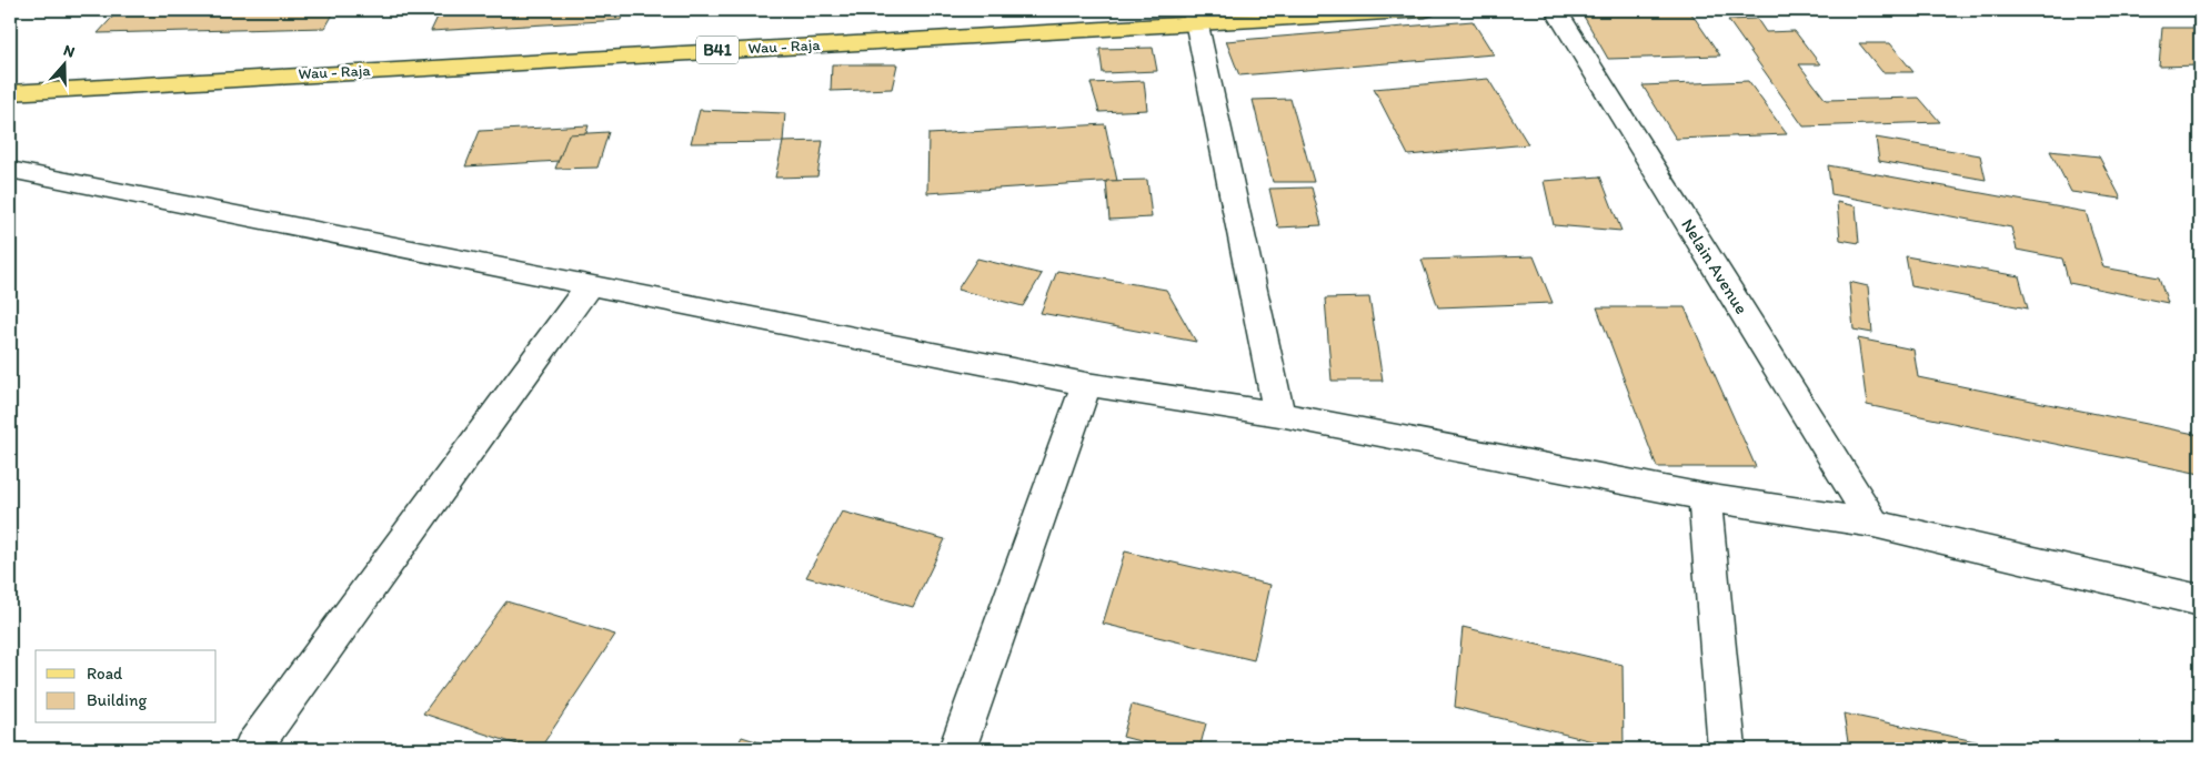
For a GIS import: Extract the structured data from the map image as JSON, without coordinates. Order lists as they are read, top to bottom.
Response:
{
  "streets": {
    "main road": ["Wau - Raja", "B41"],
    "street": ["Nelain Avenue"]
  },
  "legend": ["Road", "Building"],
  "north": "top"
}
